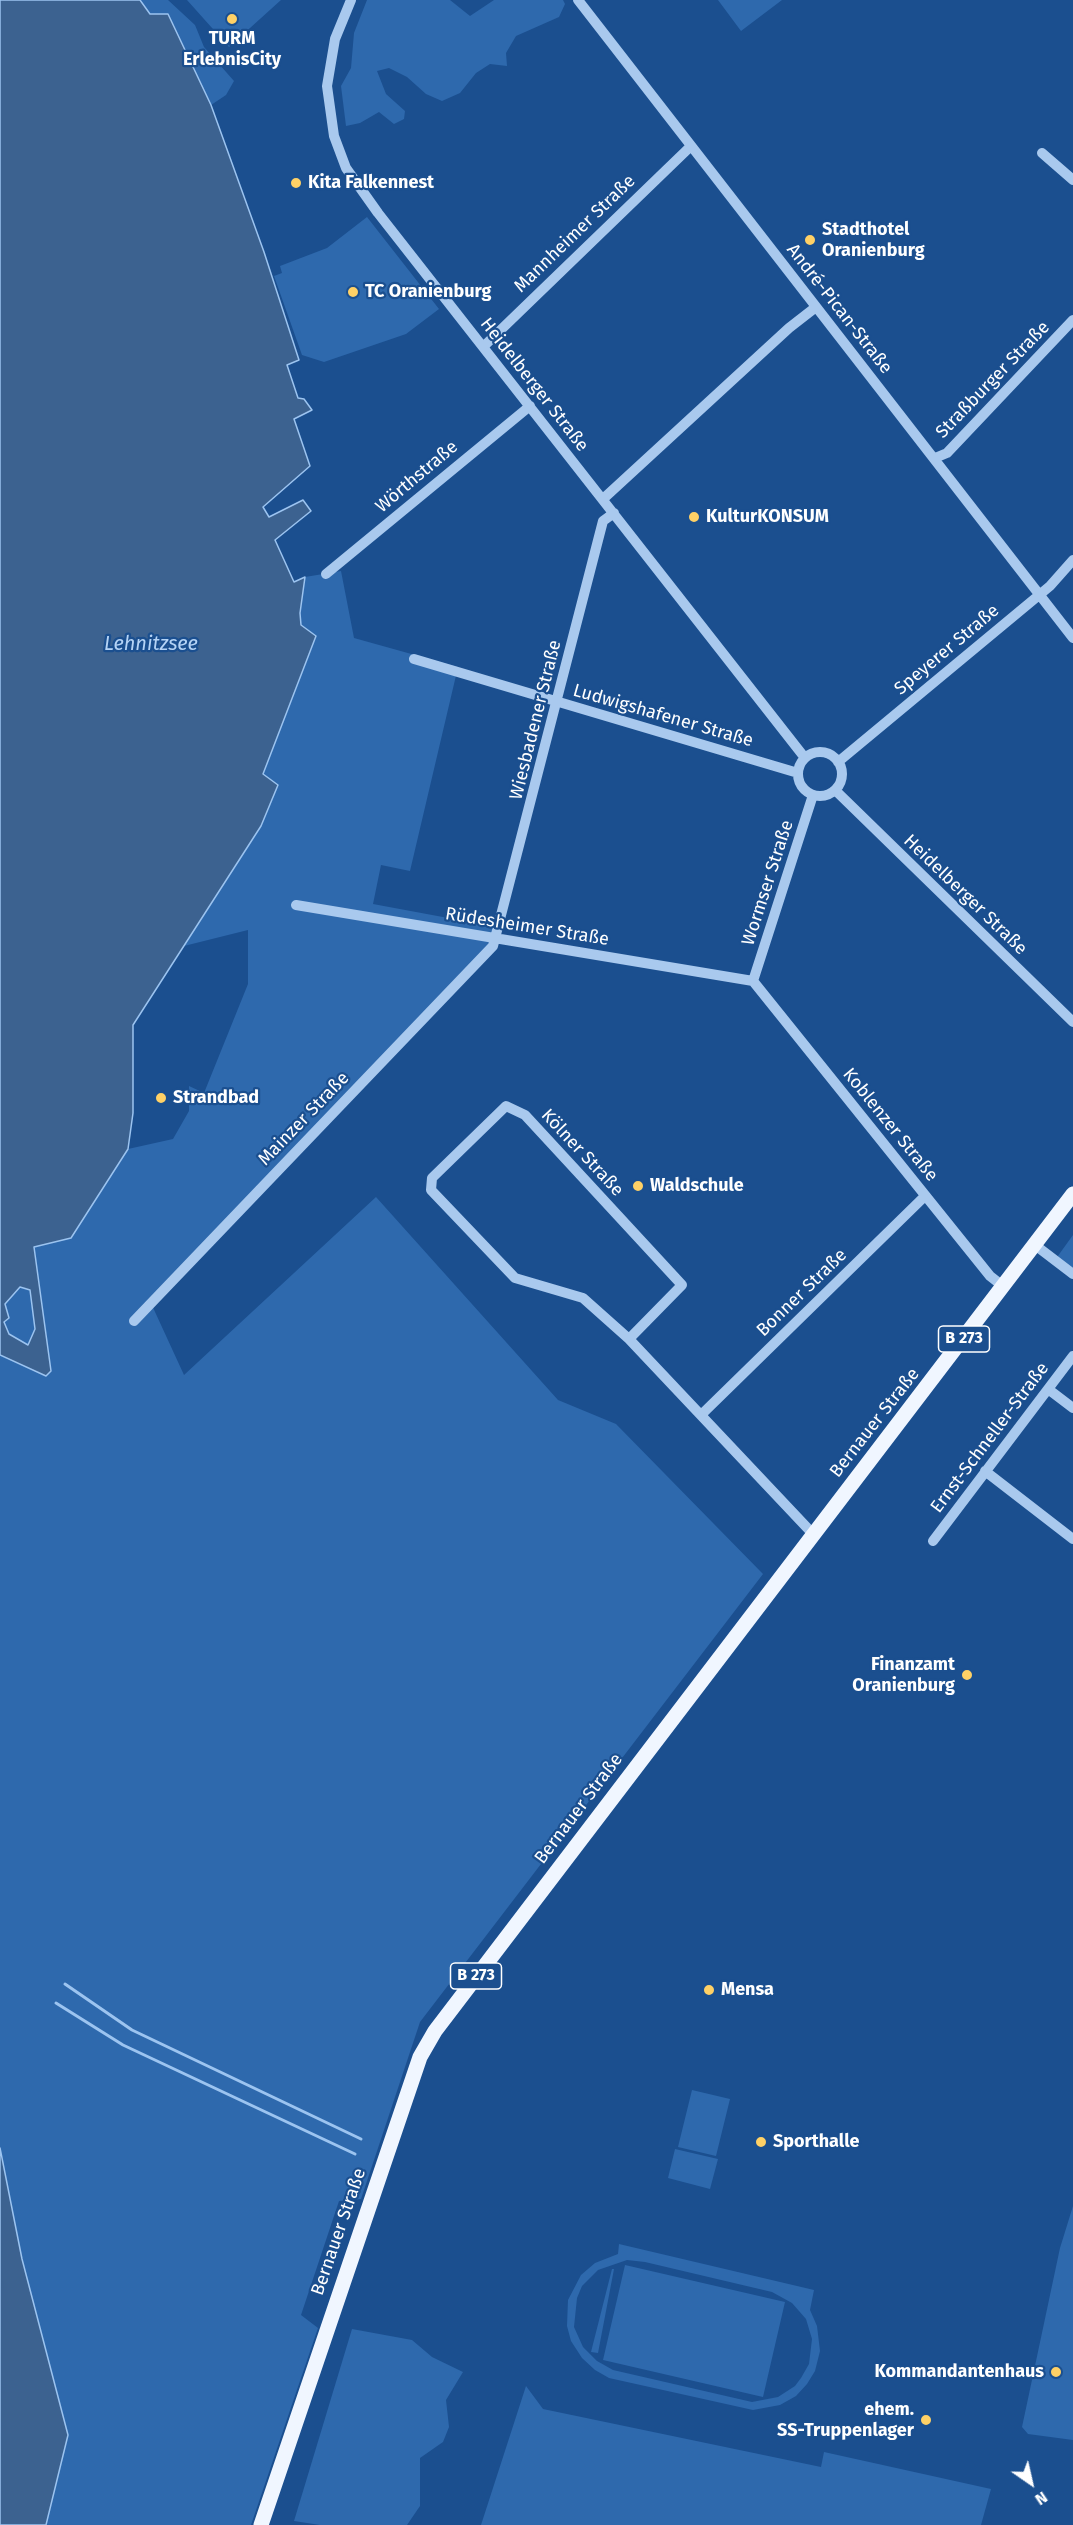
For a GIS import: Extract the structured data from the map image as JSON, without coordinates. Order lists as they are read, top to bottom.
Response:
{
  "streets": {
    "main road": ["B 273", "Bernauer Straße"],
    "street": [
      "Mannheimer Straße",
      "André-Pican-Straße",
      "Straßburger Straße",
      "Heidelberger Straße",
      "Wörthstraße",
      "Speyerer Straße",
      "Ludwigshafener Straße",
      "Wiesbadener Straße",
      "Wormser Straße",
      "Rüdesheimer Straße",
      "Mainzer Straße",
      "Koblenzer Straße",
      "Kölner Straße",
      "Bonner Straße",
      "Ernst-Schneller-Straße"
    ]
  },
  "crossings": [
    ["Mannheimer Straße", "André-Pican-Straße"],
    ["Mannheimer Straße", "Heidelberger Straße"],
    ["André-Pican-Straße", "Straßburger Straße"],
    ["André-Pican-Straße", "Speyerer Straße"],
    ["Heidelberger Straße", "Wörthstraße"],
    ["Heidelberger Straße", "Speyerer Straße"],
    ["Heidelberger Straße", "Ludwigshafener Straße"],
    ["Heidelberger Straße", "Wiesbadener Straße"],
    ["Heidelberger Straße", "Wormser Straße"],
    ["Speyerer Straße", "Ludwigshafener Straße"],
    ["Speyerer Straße", "Wormser Straße"],
    ["Ludwigshafener Straße", "Wiesbadener Straße"],
    ["Ludwigshafener Straße", "Wormser Straße"],
    ["Wiesbadener Straße", "Rüdesheimer Straße"],
    ["Wiesbadener Straße", "Mainzer Straße"],
    ["Wormser Straße", "Rüdesheimer Straße"],
    ["Wormser Straße", "Koblenzer Straße"],
    ["Rüdesheimer Straße", "Mainzer Straße"],
    ["Rüdesheimer Straße", "Koblenzer Straße"],
    ["Koblenzer Straße", "Bonner Straße"],
    ["Koblenzer Straße", "Bernauer Straße"],
    ["Kölner Straße", "Bonner Straße"],
    ["Kölner Straße", "Bernauer Straße"]
  ],
  "water": ["Lehnitzsee"],
  "places": [
    "TURM ErlebnisCity",
    "Kita Falkennest",
    "Stadthotel Oranienburg",
    "TC Oranienburg",
    "KulturKONSUM",
    "Strandbad",
    "Waldschule",
    "Finanzamt Oranienburg",
    "Mensa",
    "Sporthalle",
    "Kommandantenhaus",
    "ehem. SS-Truppenlager"
  ],
  "north": "bottom right"
}
